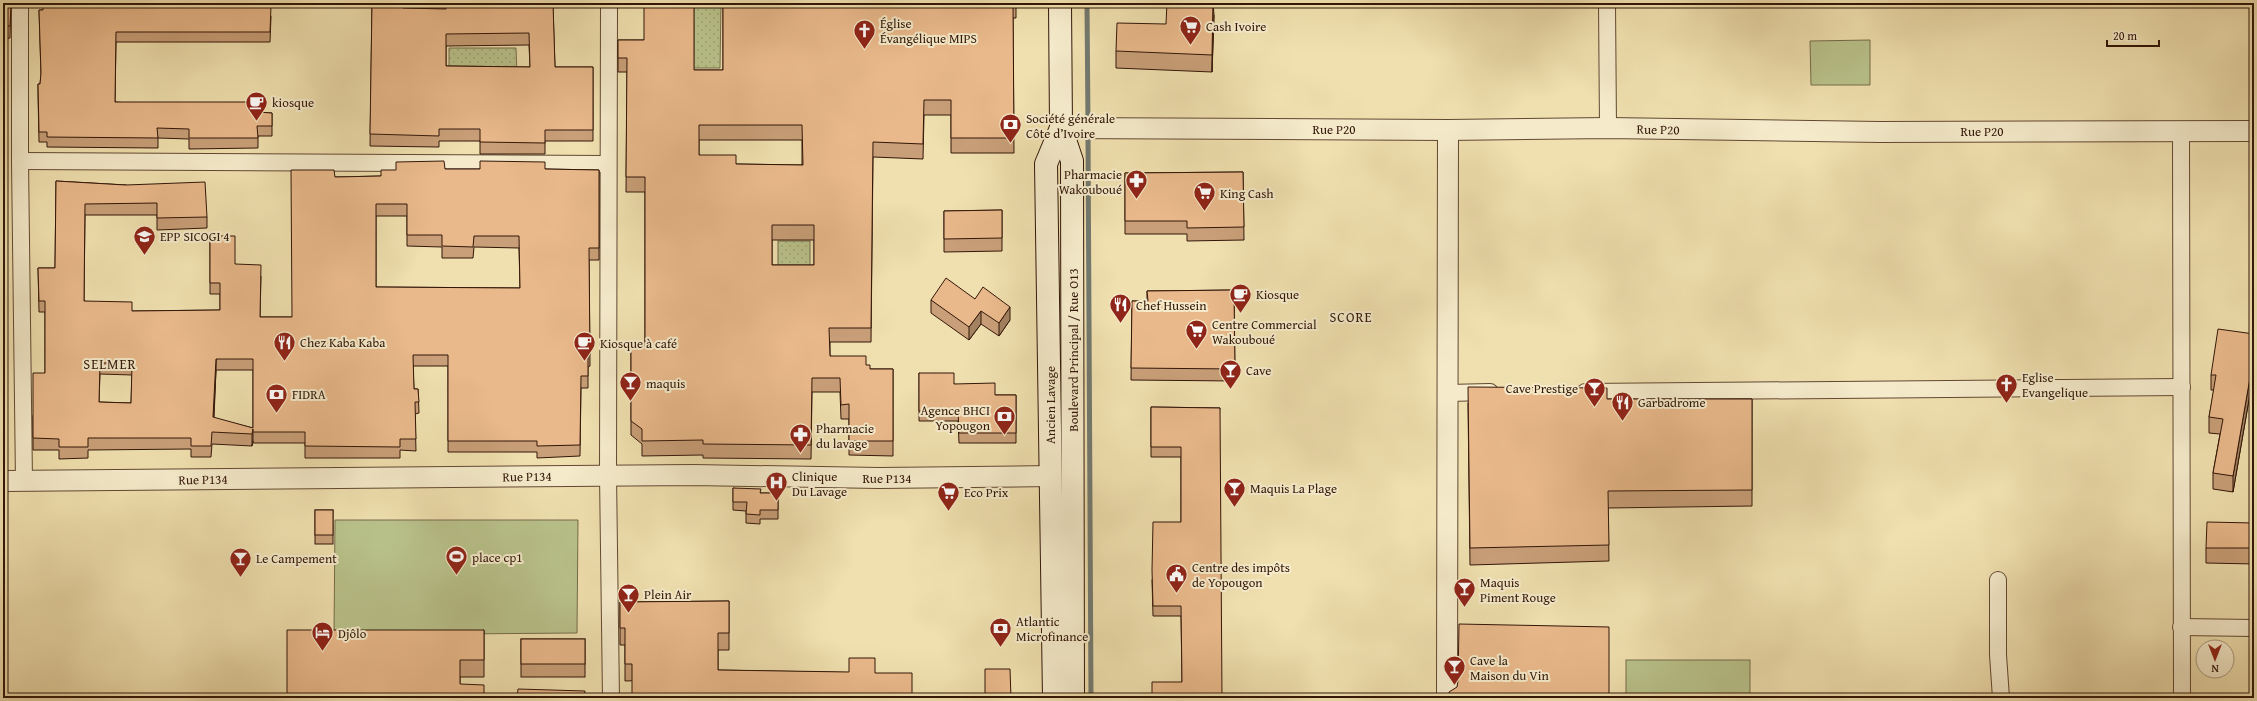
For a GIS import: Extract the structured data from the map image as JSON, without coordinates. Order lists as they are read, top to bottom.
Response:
{
  "streets": {
    "main road": ["Boulevard Principal / Rue O13", "Ancien Lavage"],
    "street": ["Rue P20", "Rue P134"]
  },
  "crossings": [
    ["Rue P20", "Boulevard Principal / Rue O13"],
    ["Rue P20", "Ancien Lavage"],
    ["Boulevard Principal / Rue O13", "Ancien Lavage"],
    ["Ancien Lavage", "Rue P134"]
  ],
  "districts": ["SCORE", "SELMER"],
  "places": {
    "supermarket": [
      "Cash Ivoire",
      "King Cash",
      "Centre Commercial Wakouboué",
      "Eco Prix"
    ],
    "church": ["Église Évangélique MIPS", "Eglise Evangelique"],
    "cafe": ["kiosque", "Kiosque", "Kiosque à café"],
    "bank": [
      "Société générale Côte d’Ivoire",
      "FIDRA",
      "Agence BHCI Yopougon",
      "Atlantic Microfinance"
    ],
    "pharmacy": ["Pharmacie Wakouboué", "Pharmacie du lavage"],
    "school or university": ["EPP SICOGI 4"],
    "restaurant": ["Chef Hussein", "Chez Kaba Kaba", "Garbadrome"],
    "bar": [
      "Cave",
      "maquis",
      "Cave Prestige",
      "Maquis La Plage",
      "Le Campement",
      "Maquis Piment Rouge",
      "Plein Air",
      "Cave la Maison du Vin"
    ],
    "hospital": ["Clinique Du Lavage"],
    "sports": ["place cp1"],
    "public building": ["Centre des impôts de Yopougon"],
    "hotel": ["Djôlo"]
  },
  "scale_bar": "20 m",
  "north": "bottom"
}
